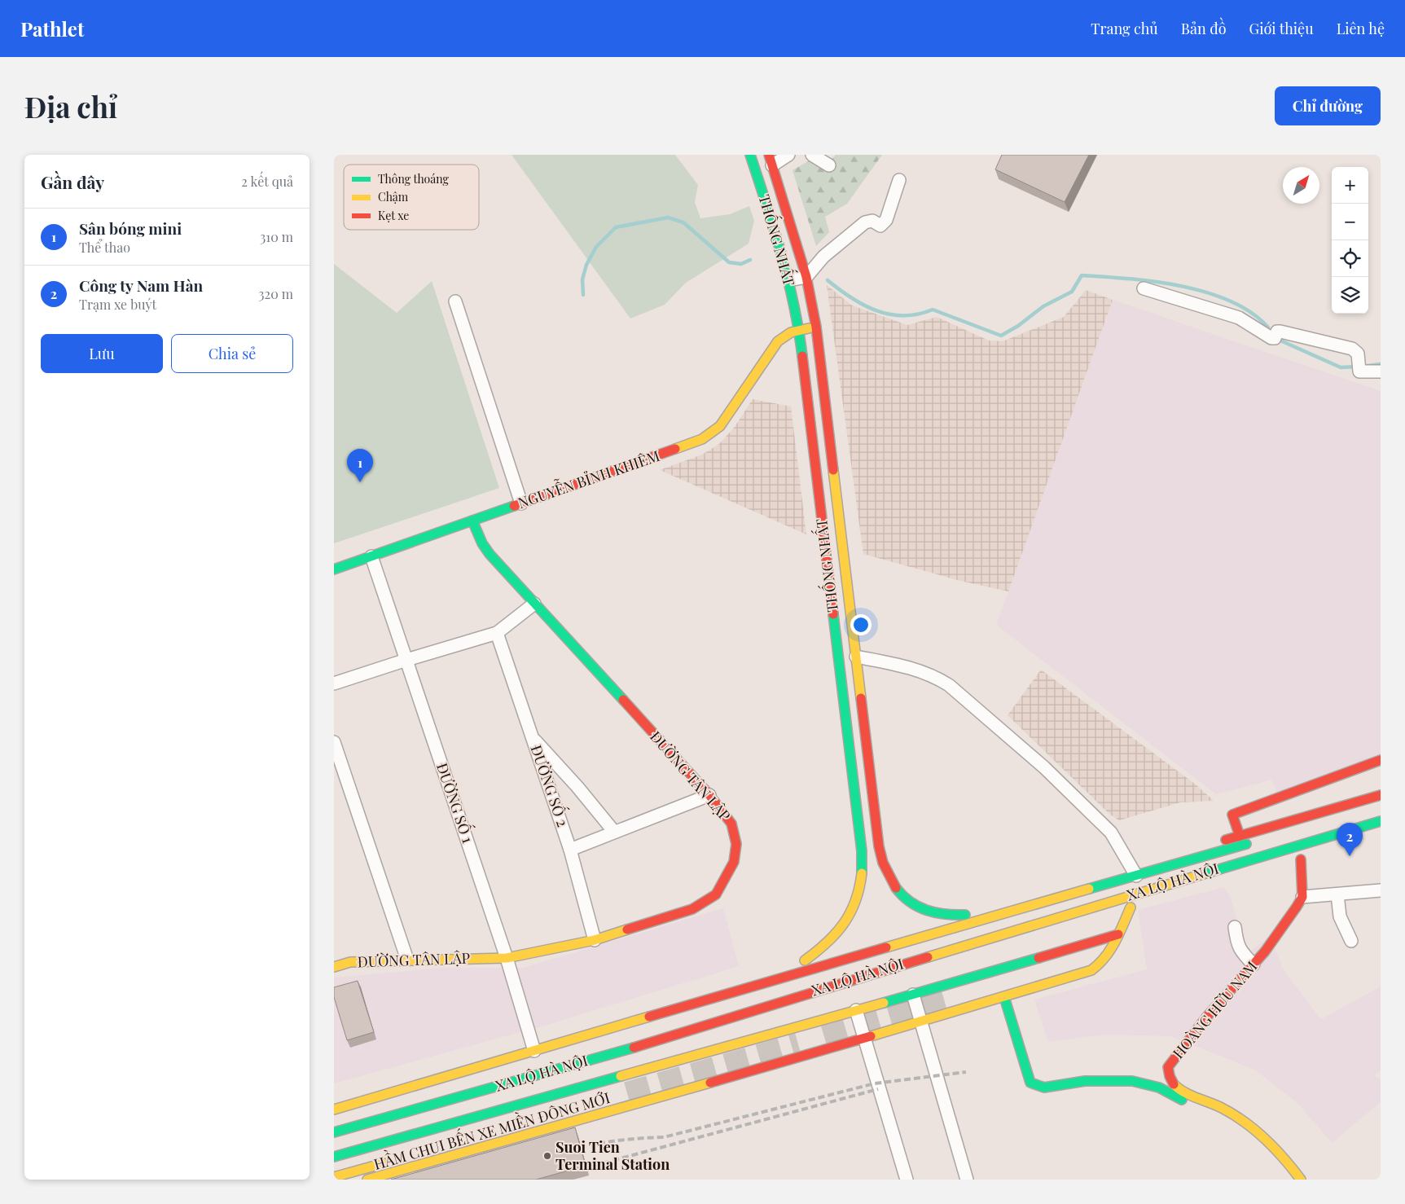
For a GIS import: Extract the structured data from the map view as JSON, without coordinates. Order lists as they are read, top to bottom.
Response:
{
  "streets": {
    "main road": [
      "THỐNG NHẤT",
      "NGUYỄN BỈNH KHIÊM",
      "ĐƯỜNG TÂN LẬP",
      "XA LỘ HÀ NỘI",
      "HOÀNG HỮU NAM",
      "HẦM CHUI BẾN XE MIỀN ĐÔNG MỚI"
    ],
    "street": ["ĐƯỜNG SỐ 2", "ĐƯỜNG SỐ 1"]
  },
  "crossings": [
    ["THỐNG NHẤT", "NGUYỄN BỈNH KHIÊM"],
    ["THỐNG NHẤT", "XA LỘ HÀ NỘI"],
    ["NGUYỄN BỈNH KHIÊM", "ĐƯỜNG TÂN LẬP"],
    ["NGUYỄN BỈNH KHIÊM", "ĐƯỜNG SỐ 1"],
    ["ĐƯỜNG TÂN LẬP", "ĐƯỜNG SỐ 2"],
    ["ĐƯỜNG TÂN LẬP", "ĐƯỜNG SỐ 1"],
    ["ĐƯỜNG SỐ 1", "XA LỘ HÀ NỘI"]
  ],
  "places": ["Suoi Tien Terminal Station"],
  "legend": ["Thông thoáng", "Chậm", "Kẹt xe"],
  "north": "top right",
  "page": {
    "header": "Pathlet",
    "nav": [
      "Trang chủ",
      "Bản đồ",
      "Giới thiệu",
      "Liên hệ"
    ],
    "buttons": [
      "Chỉ đường",
      ["Lưu", "Chia sẻ"]
    ],
    "title": "Địa chỉ",
    "heading": ["Gần đây", "2 kết quả"],
    "map_buttons": ["+", "−"],
    "list": [
      {
        "mark": "1",
        "name": "Sân bóng mini",
        "note": "Thể thao",
        "value": "310 m"
      },
      {
        "mark": "2",
        "name": "Công ty Nam Hàn",
        "note": "Trạm xe buýt",
        "value": "320 m"
      }
    ],
    "pins": ["1", "2"]
  }
}
